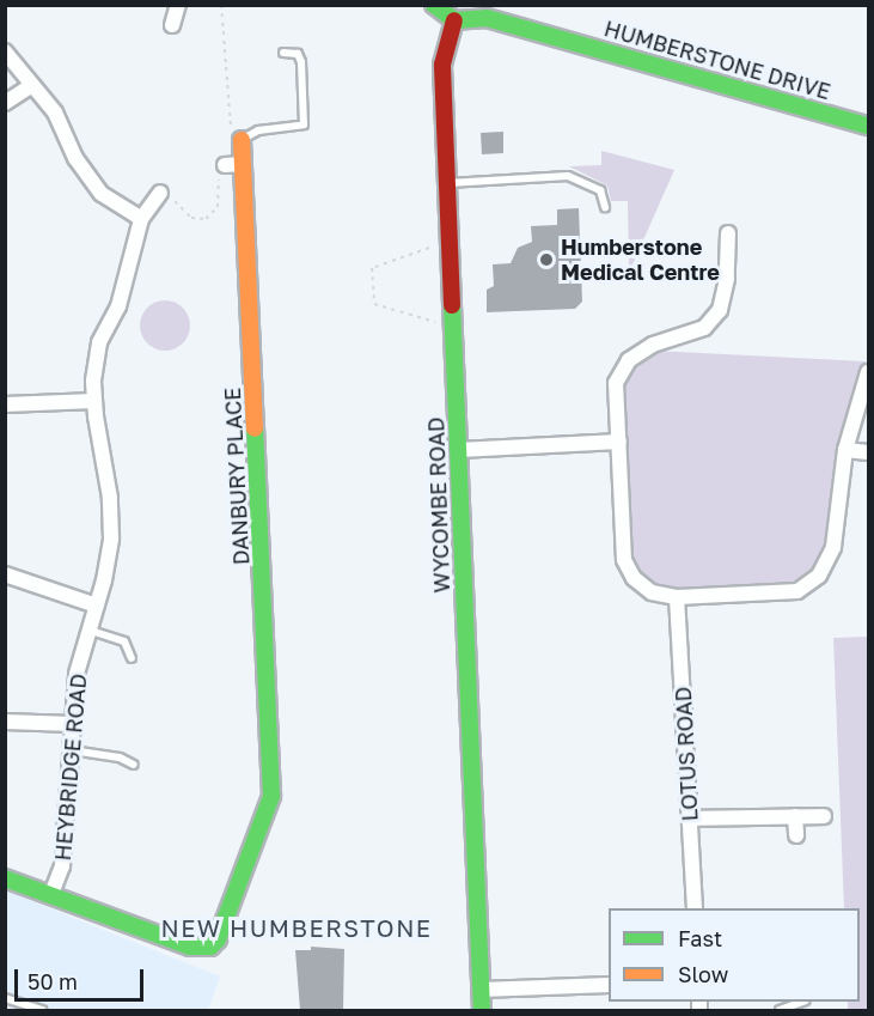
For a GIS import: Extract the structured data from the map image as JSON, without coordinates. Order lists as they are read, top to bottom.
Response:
{
  "streets": {
    "street": [
      "HUMBERSTONE DRIVE",
      "DANBURY PLACE",
      "WYCOMBE ROAD",
      "LOTUS ROAD",
      "HEYBRIDGE ROAD"
    ]
  },
  "crossings": [
    ["HUMBERSTONE DRIVE", "WYCOMBE ROAD"],
    ["DANBURY PLACE", "HEYBRIDGE ROAD"]
  ],
  "districts": ["NEW HUMBERSTONE"],
  "places": ["Humberstone Medical Centre"],
  "legend": ["Fast", "Slow"],
  "scale_bar": "50 m"
}
